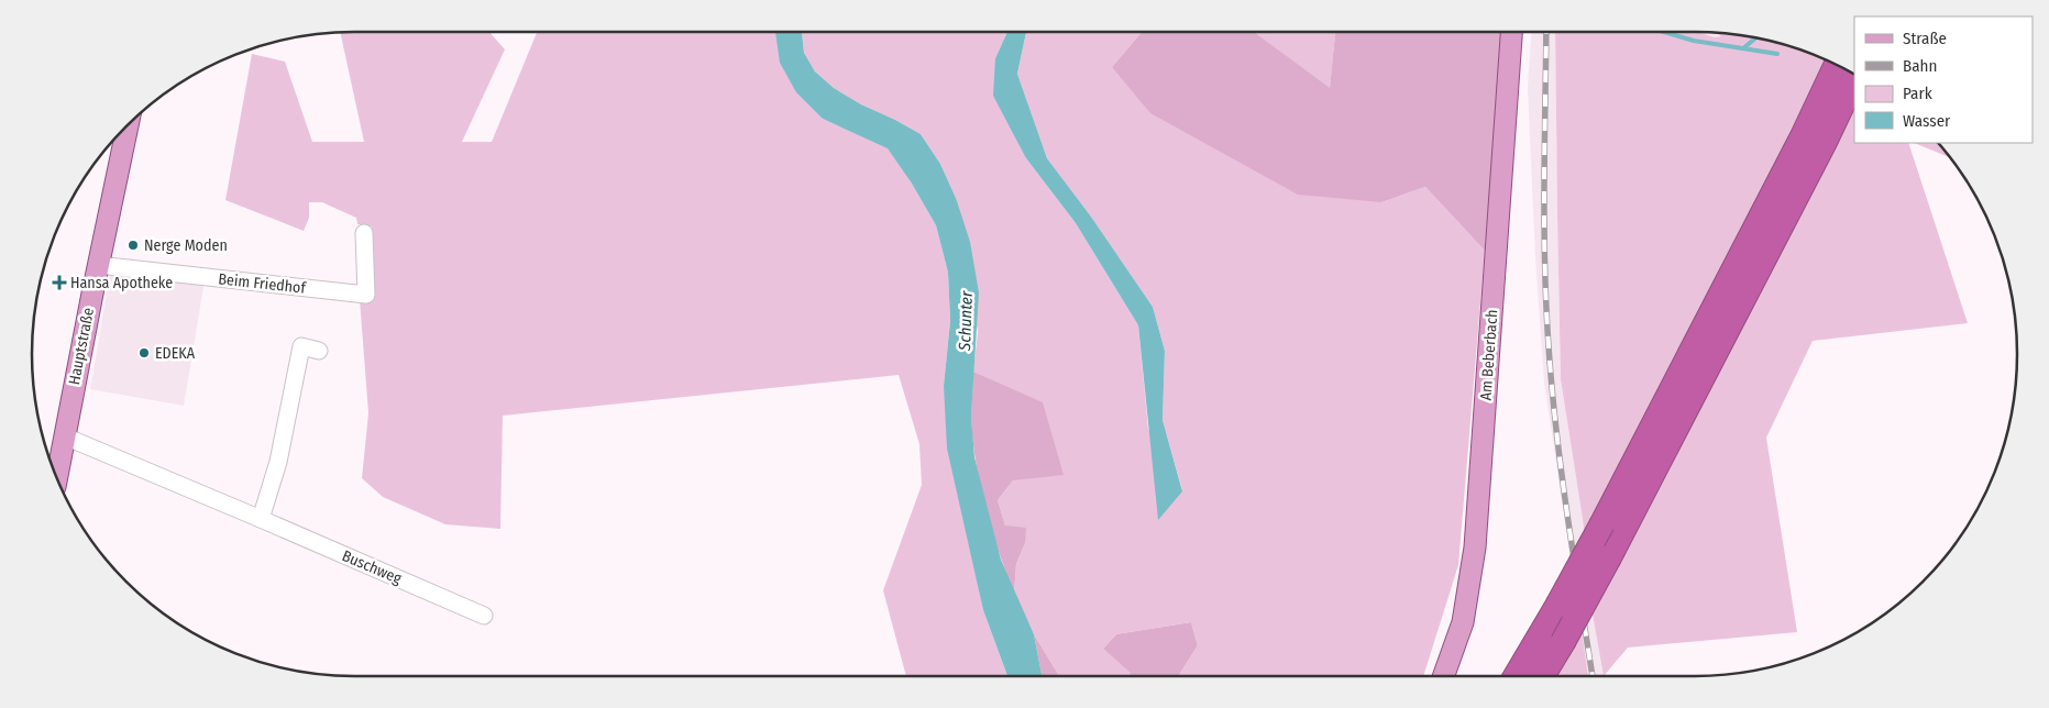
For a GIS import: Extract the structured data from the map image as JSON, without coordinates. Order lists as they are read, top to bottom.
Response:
{
  "streets": {
    "main road": ["Hauptstraße", "Am Beberbach"],
    "street": ["Beim Friedhof", "Buschweg"]
  },
  "crossings": [
    ["Beim Friedhof", "Hauptstraße"],
    ["Hauptstraße", "Buschweg"]
  ],
  "water": ["Schunter"],
  "places": {
    "other": ["Nerge Moden", "EDEKA"],
    "health": ["Hansa Apotheke"]
  },
  "legend": [
    "Straße",
    "Bahn",
    "Park",
    "Wasser"
  ]
}
